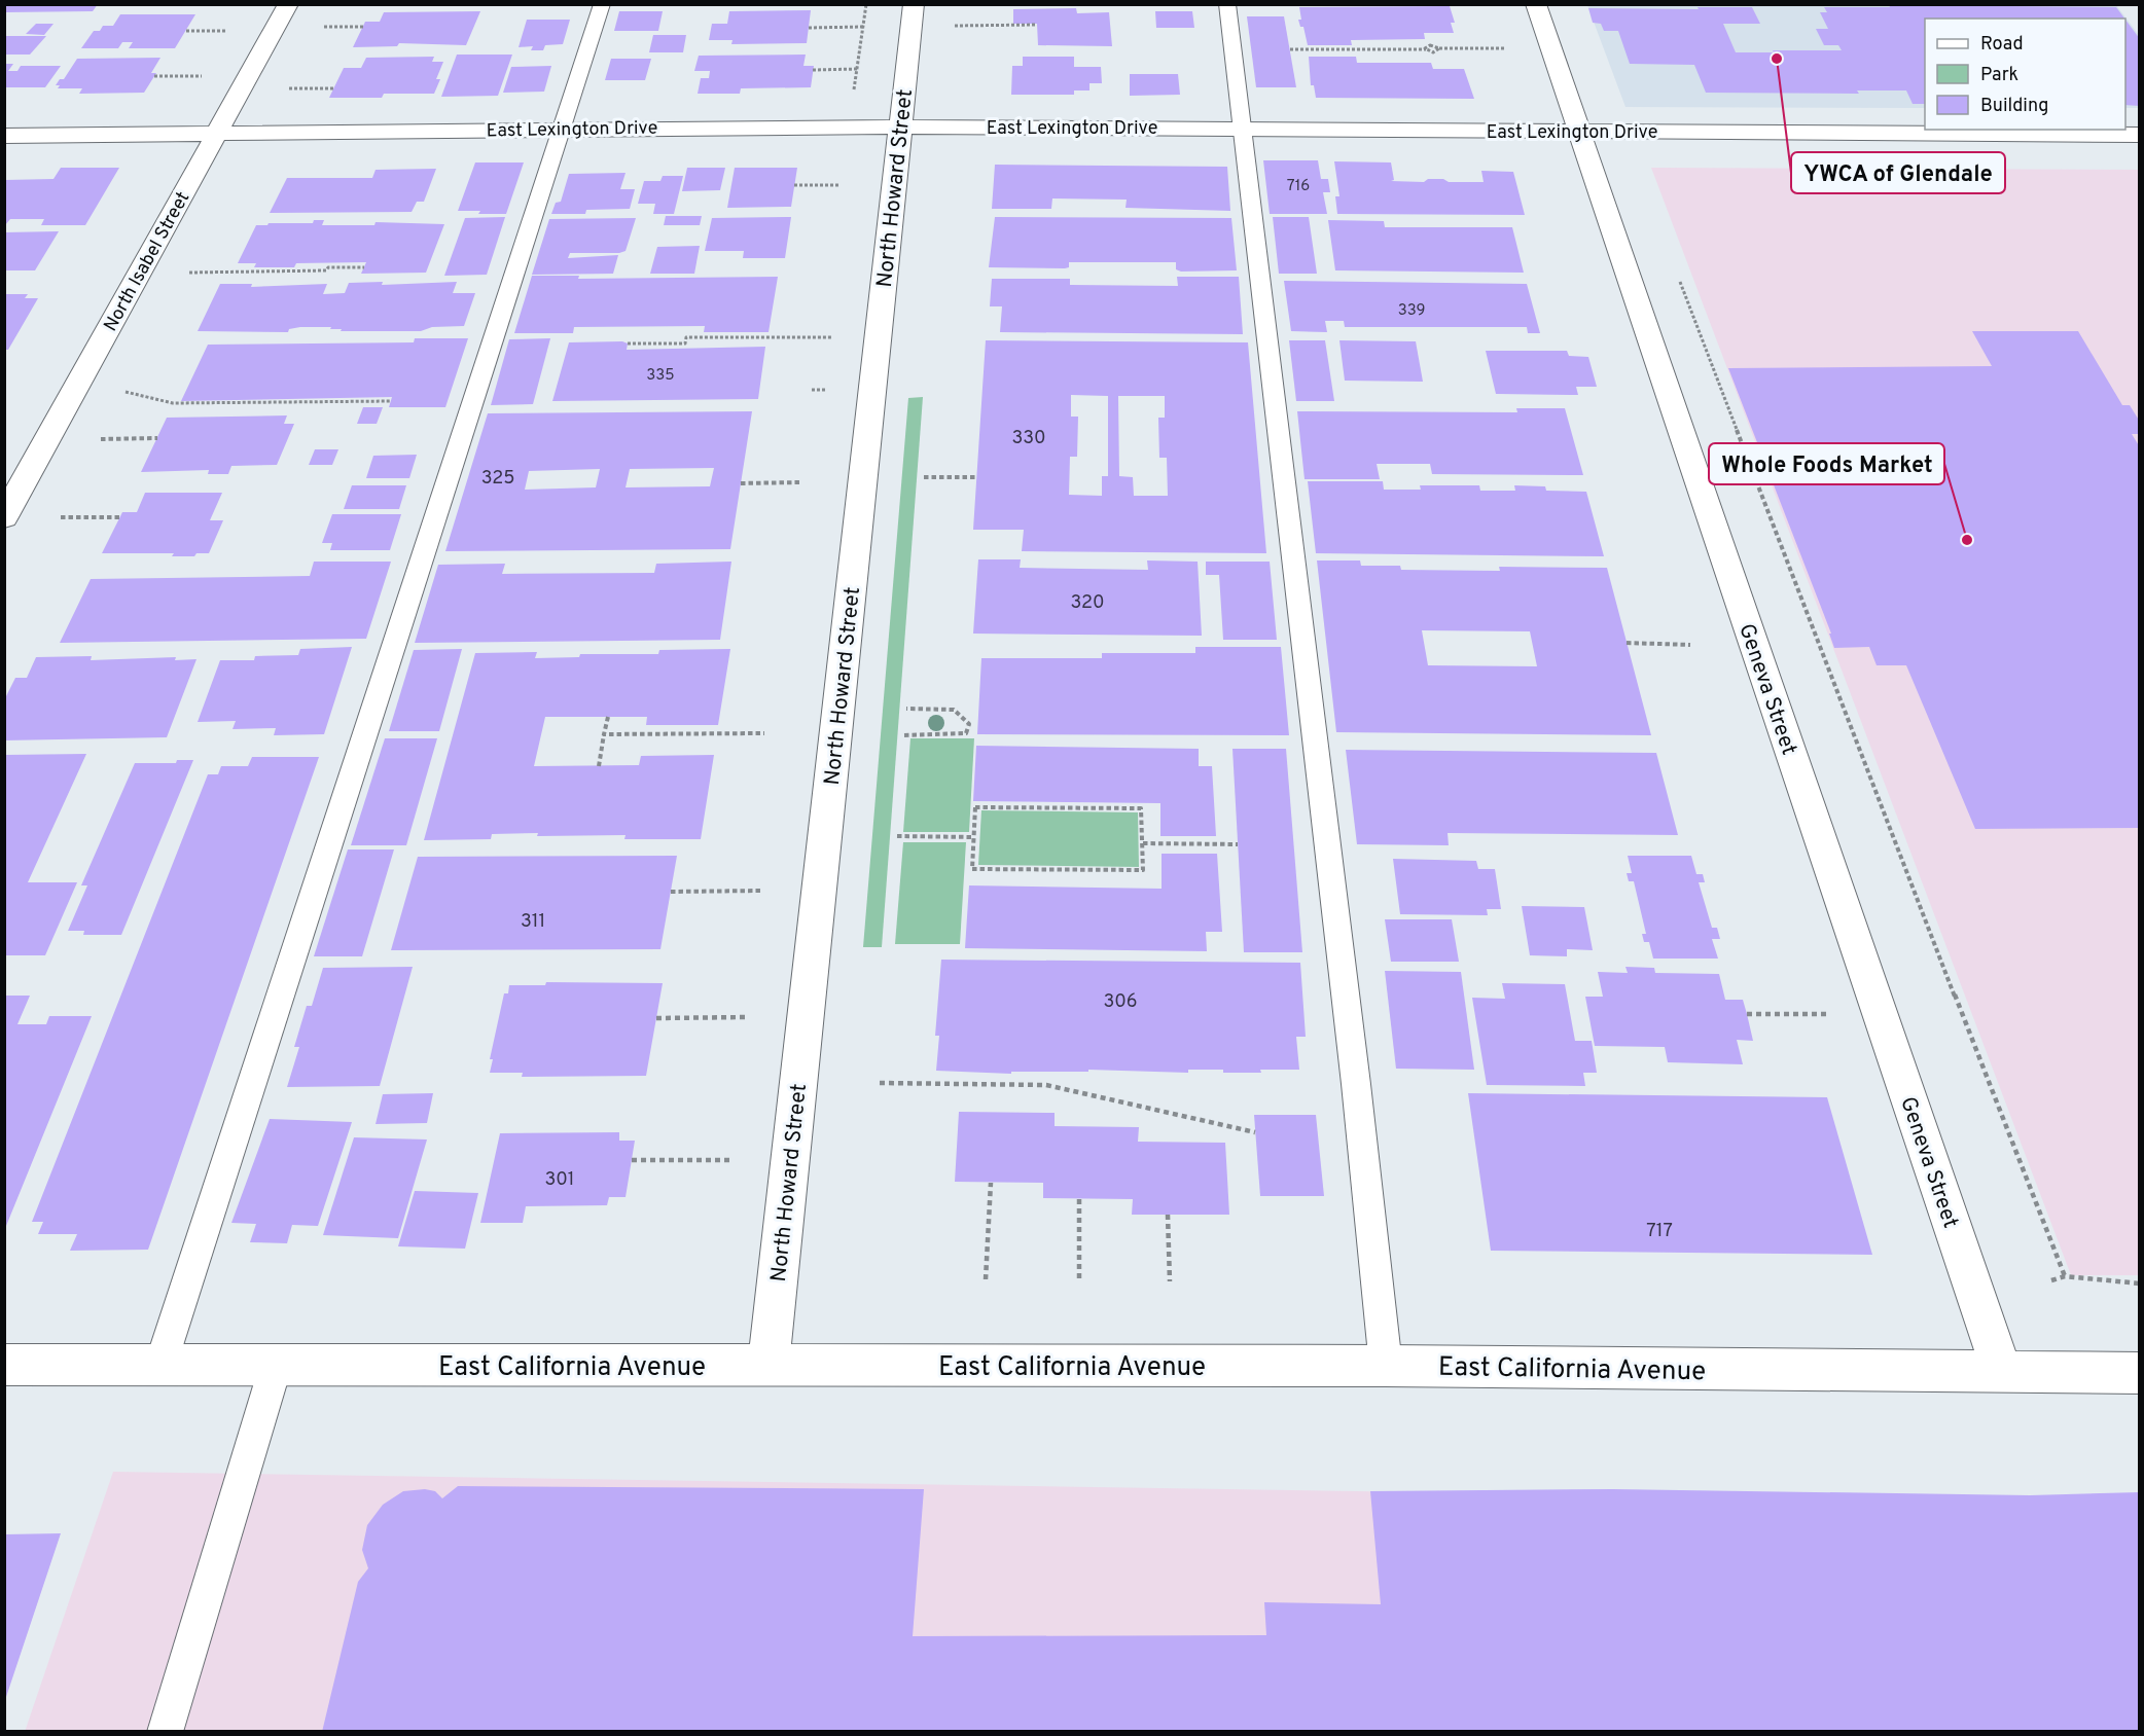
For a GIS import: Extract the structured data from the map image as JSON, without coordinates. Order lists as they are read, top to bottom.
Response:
{
  "streets": {
    "street": [
      "East Lexington Drive",
      "North Howard Street",
      "North Isabel Street",
      "Geneva Street",
      "East California Avenue"
    ]
  },
  "crossings": [
    ["East Lexington Drive", "North Howard Street"],
    ["East Lexington Drive", "North Isabel Street"],
    ["East Lexington Drive", "Geneva Street"],
    ["North Howard Street", "East California Avenue"],
    ["Geneva Street", "East California Avenue"]
  ],
  "places": ["YWCA of Glendale", "Whole Foods Market"],
  "house_numbers": [
    "716",
    "339",
    "335",
    "330",
    "325",
    "320",
    "311",
    "306",
    "301",
    "717"
  ],
  "legend": ["Road", "Park", "Building"]
}
